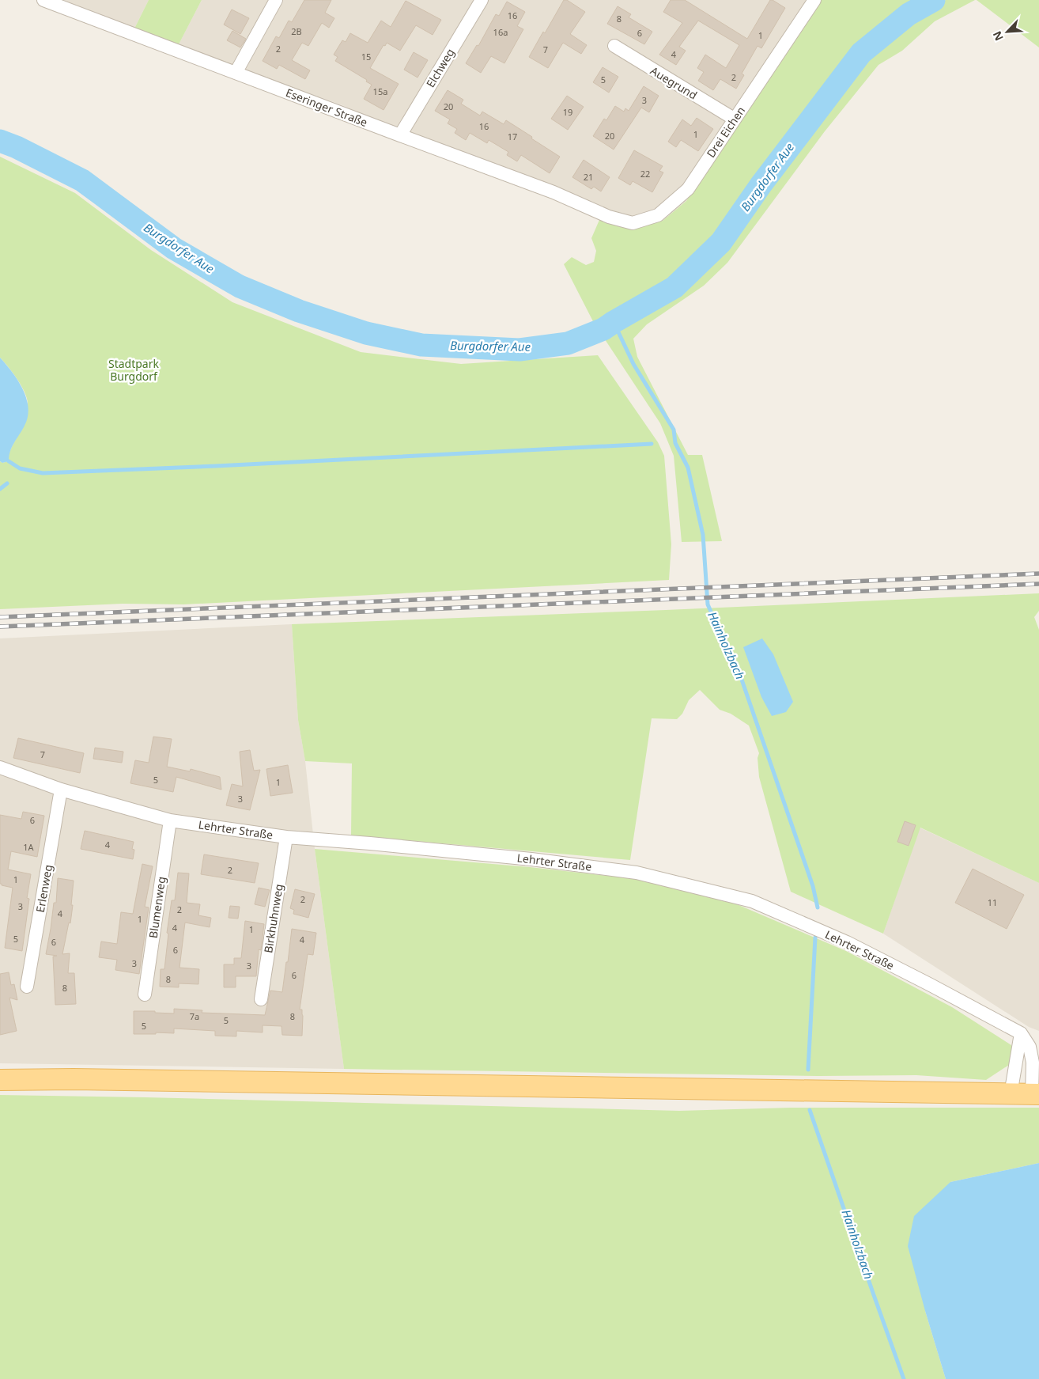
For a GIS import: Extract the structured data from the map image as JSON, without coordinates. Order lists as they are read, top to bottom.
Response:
{
  "streets": {
    "street": [
      "Elchweg",
      "Auegrund",
      "Eseringer Straße",
      "Drei Eichen",
      "Lehrter Straße",
      "Erlenweg",
      "Blumenweg",
      "Birkhuhnweg"
    ]
  },
  "crossings": [
    ["Elchweg", "Eseringer Straße"],
    ["Auegrund", "Drei Eichen"],
    ["Eseringer Straße", "Drei Eichen"],
    ["Lehrter Straße", "Erlenweg"],
    ["Lehrter Straße", "Blumenweg"],
    ["Lehrter Straße", "Birkhuhnweg"]
  ],
  "water": ["Burgdorfer Aue", "Hainholzbach"],
  "parks": ["Stadtpark Burgdorf"],
  "house_numbers": [
    "16",
    "8",
    "2B",
    "16a",
    "6",
    "1",
    "2",
    "7",
    "4",
    "15",
    "2",
    "5",
    "15a",
    "3",
    "20",
    "19",
    "16",
    "1",
    "20",
    "17",
    "22",
    "21",
    "7",
    "5",
    "1",
    "3",
    "6",
    "4",
    "1A",
    "2",
    "1",
    "2",
    "11",
    "3",
    "2",
    "4",
    "1",
    "4",
    "1",
    "5",
    "4",
    "6",
    "6",
    "3",
    "3",
    "6",
    "8",
    "8",
    "7a",
    "8",
    "5",
    "5"
  ],
  "north": "bottom left"
}
